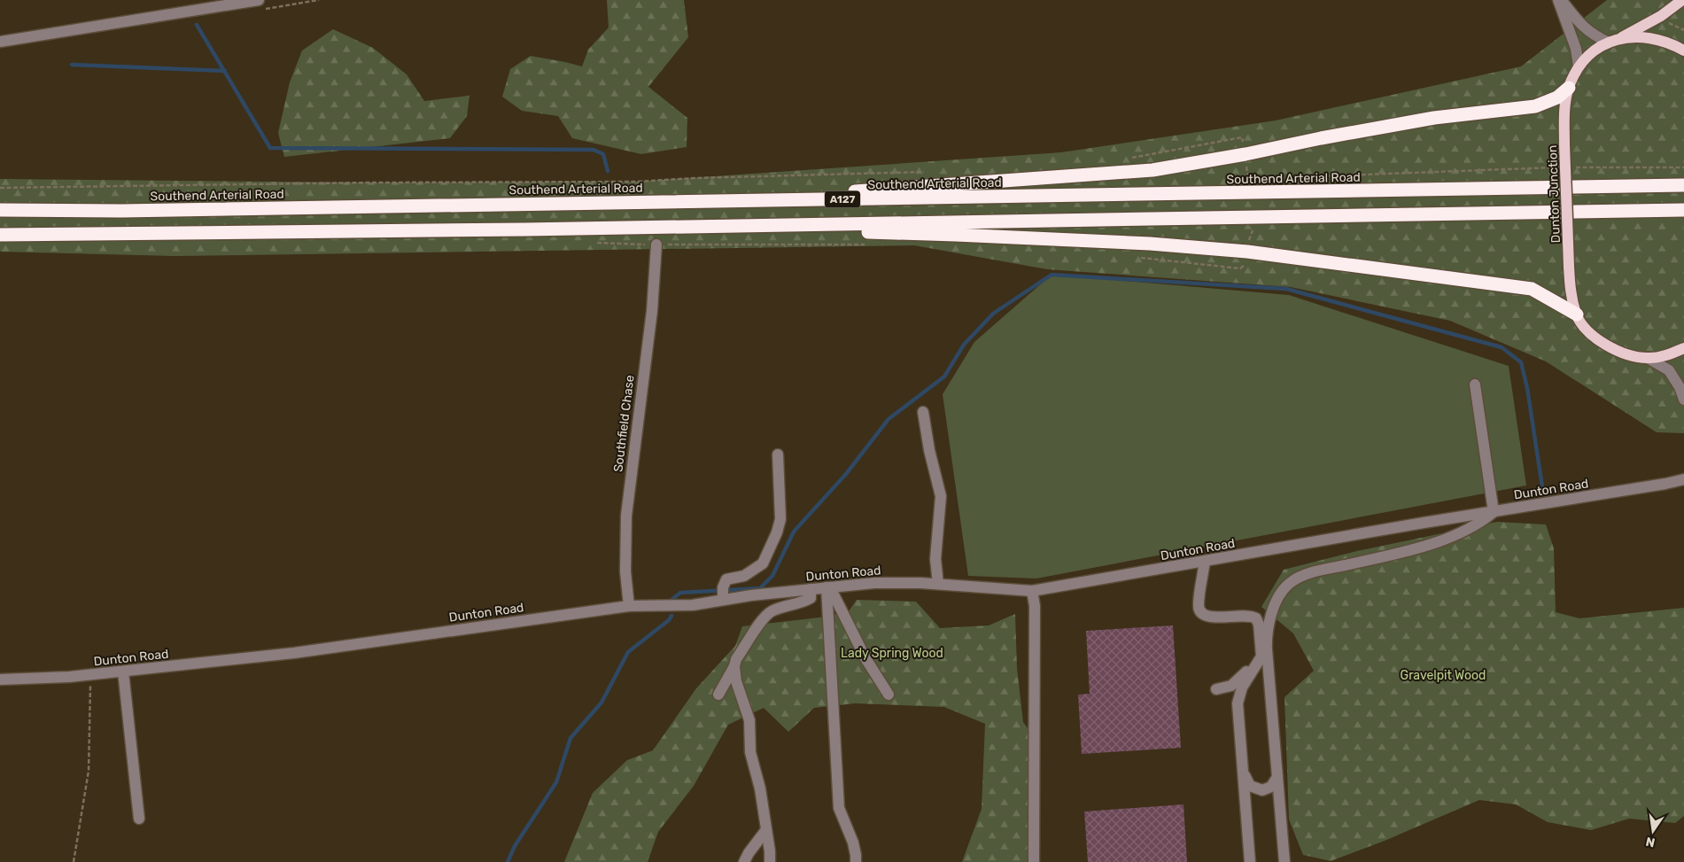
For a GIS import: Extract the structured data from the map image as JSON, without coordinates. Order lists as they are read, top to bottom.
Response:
{
  "streets": {
    "highway": ["Southend Arterial Road", "A127"],
    "main road": ["Dunton Junction"],
    "street": ["Southfield Chase", "Dunton Road"]
  },
  "crossings": [
    ["Southfield Chase", "Dunton Road"]
  ],
  "parks": ["Lady Spring Wood", "Gravelpit Wood"],
  "north": "bottom"
}
